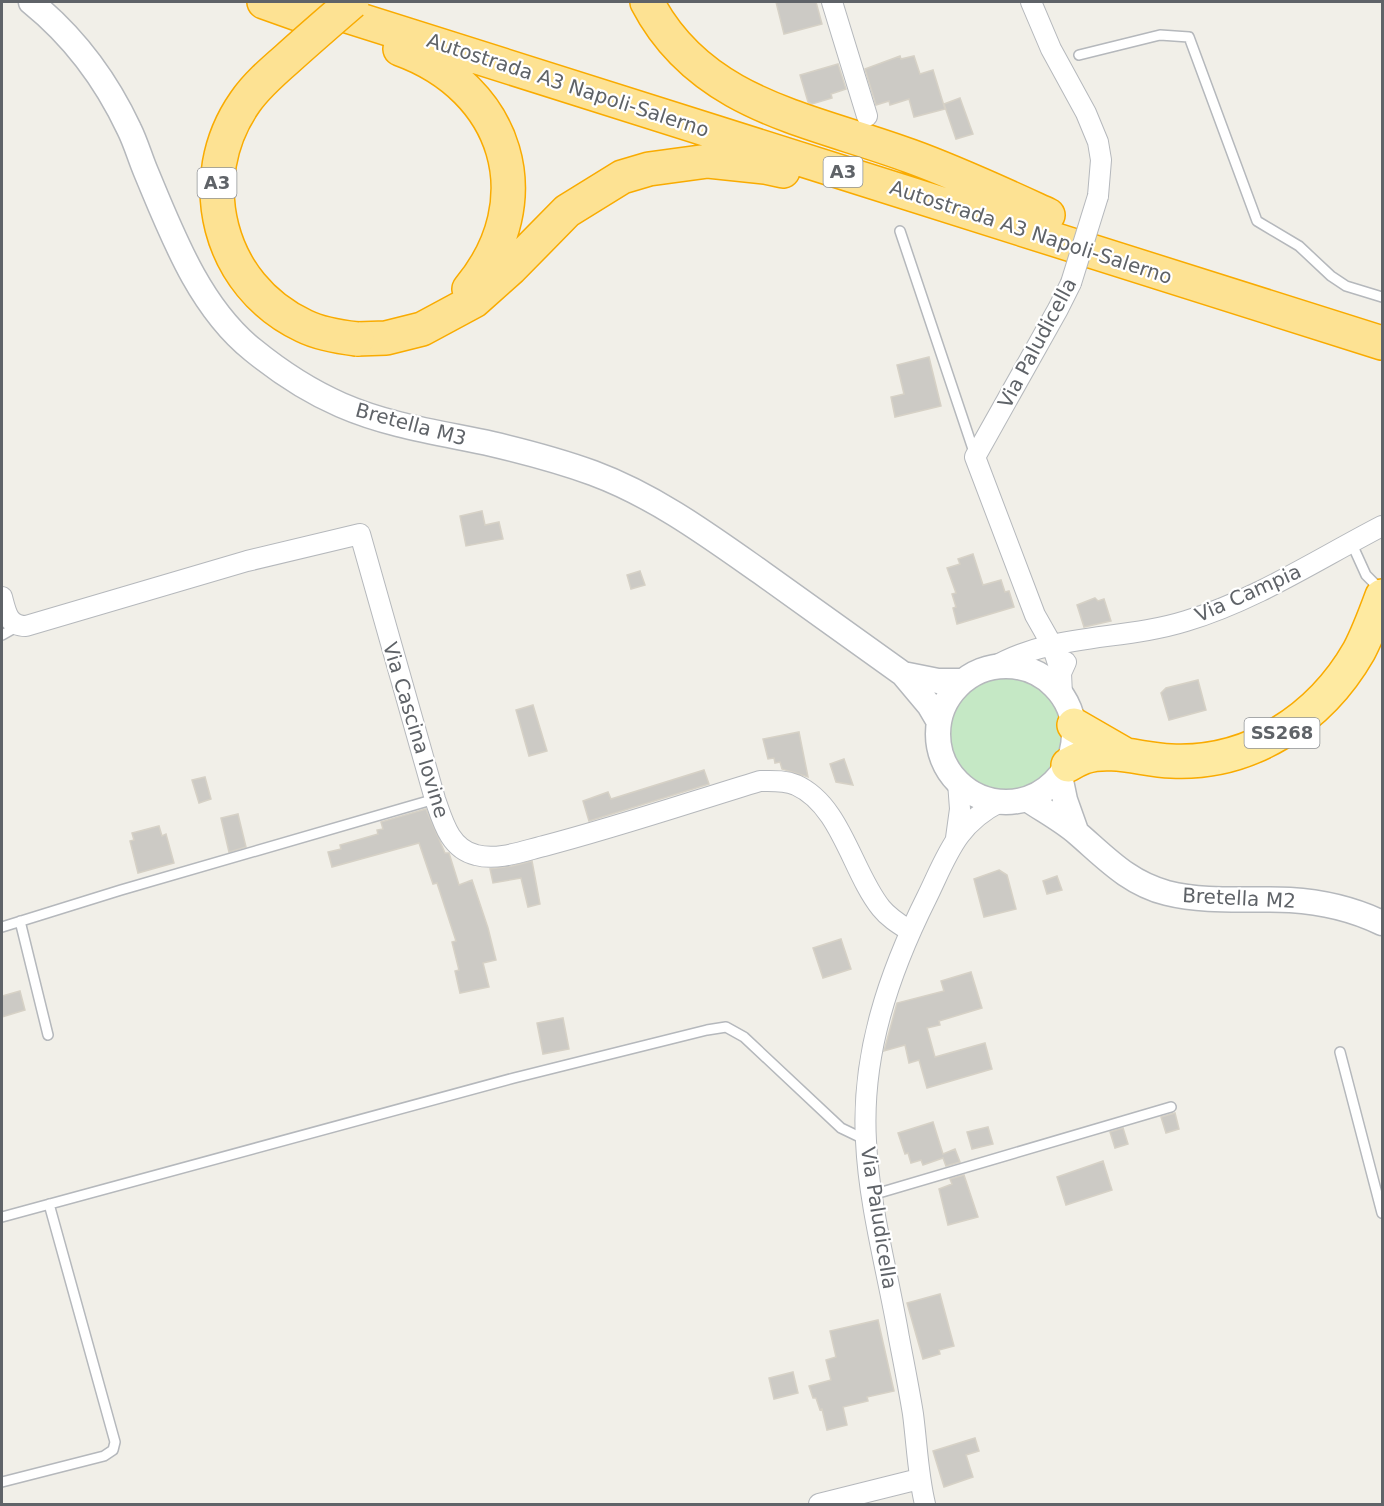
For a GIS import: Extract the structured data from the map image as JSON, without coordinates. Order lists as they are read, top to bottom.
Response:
{
  "streets": {
    "highway": ["Autostrada A3 Napoli-Salerno", "A3", "SS268"],
    "street": [
      "Via Paludicella",
      "Bretella M3",
      "Via Campia",
      "Via Cascina Iovine",
      "Bretella M2"
    ]
  },
  "crossings": [
    ["Autostrada A3 Napoli-Salerno", "A3"],
    ["Via Paludicella", "Bretella M3"],
    ["Via Paludicella", "Via Cascina Iovine"],
    ["Via Paludicella", "SS268"],
    ["Via Paludicella", "Bretella M2"],
    ["Bretella M3", "SS268"],
    ["Bretella M3", "Bretella M2"],
    ["SS268", "Bretella M2"]
  ]
}
